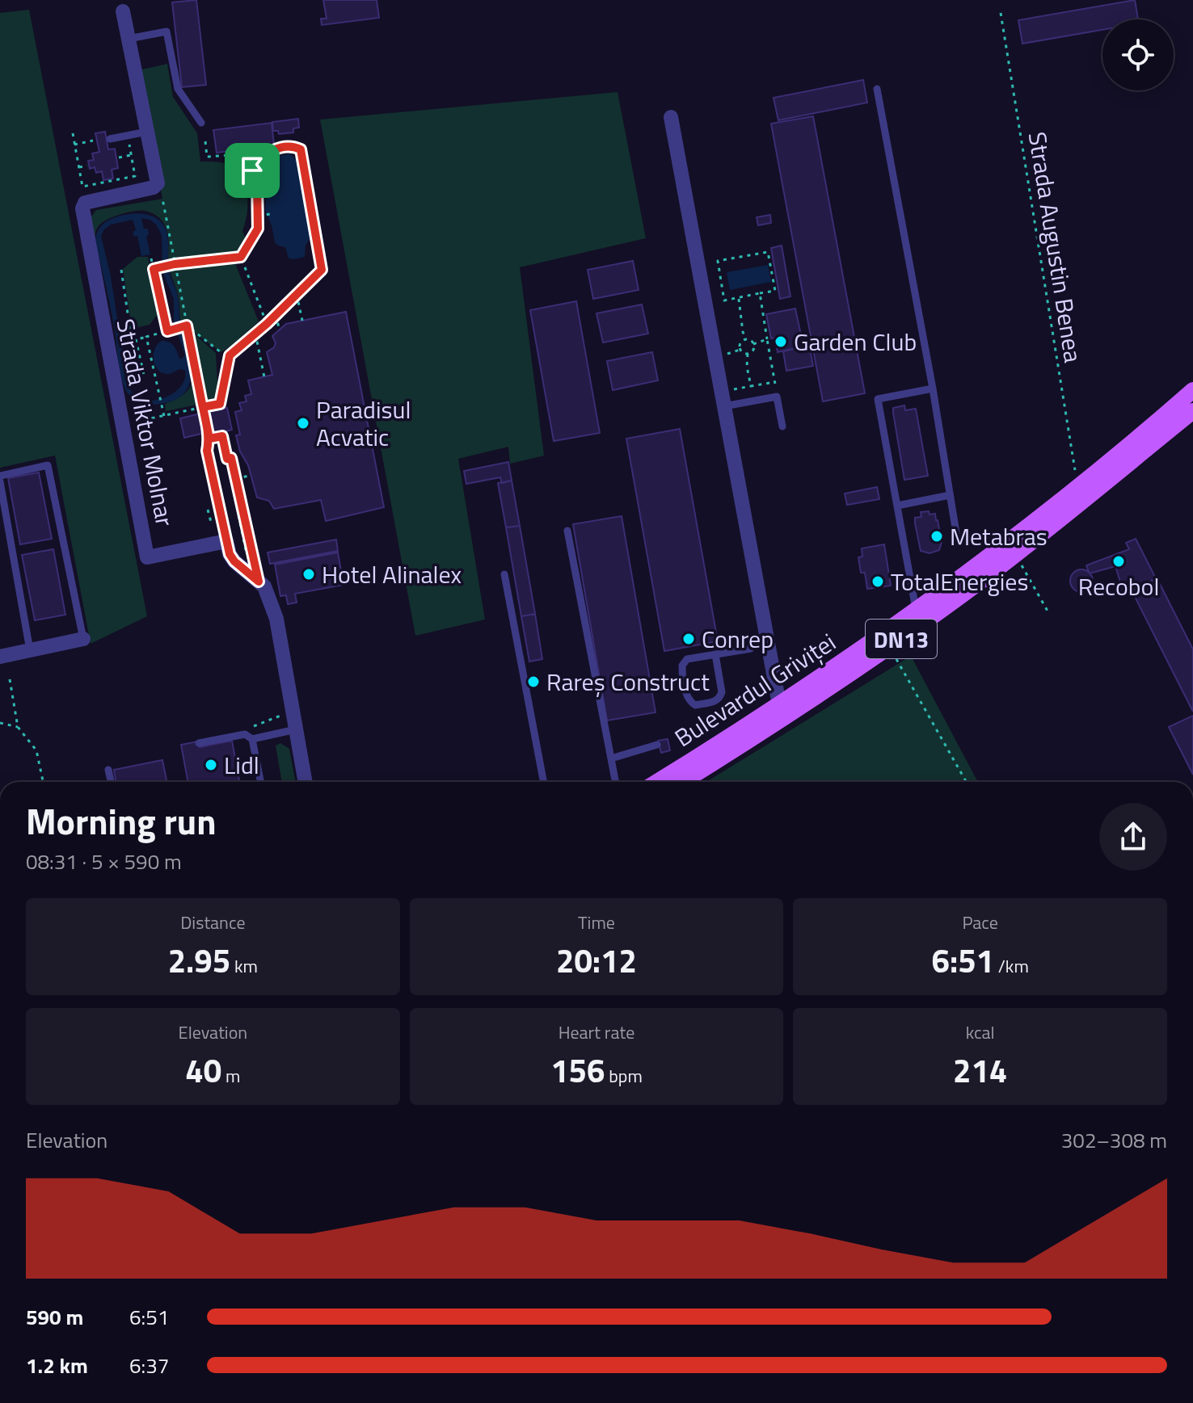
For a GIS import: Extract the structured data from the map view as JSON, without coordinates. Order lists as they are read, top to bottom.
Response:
{
  "streets": {
    "main road": ["DN13", "Bulevardul Griviței"],
    "street": ["Strada Viktor Molnar"],
    "path": ["Strada Augustin Benea"]
  },
  "crossings": [
    ["Strada Augustin Benea", "Bulevardul Griviței"]
  ],
  "places": [
    "Garden Club",
    "Paradisul Acvatic",
    "Metabras",
    "Recobol",
    "Hotel Alinalex",
    "TotalEnergies",
    "Conrep",
    "Rareș Construct",
    "Lidl"
  ],
  "page": {
    "heading": ["Morning run", "08:31 · 5 × 590 m"],
    "stats": [
      ["Distance", "2.95 km"],
      ["Time", "20:12"],
      ["Pace", "6:51 /km"],
      ["Elevation", "40 m"],
      ["Heart rate", "156 bpm"],
      ["kcal", "214"]
    ],
    "chart": ["Elevation", "302–308 m"],
    "list": [
      {
        "name": "590 m",
        "note": "6:51"
      },
      {
        "name": "1.2 km",
        "note": "6:37"
      }
    ]
  }
}
